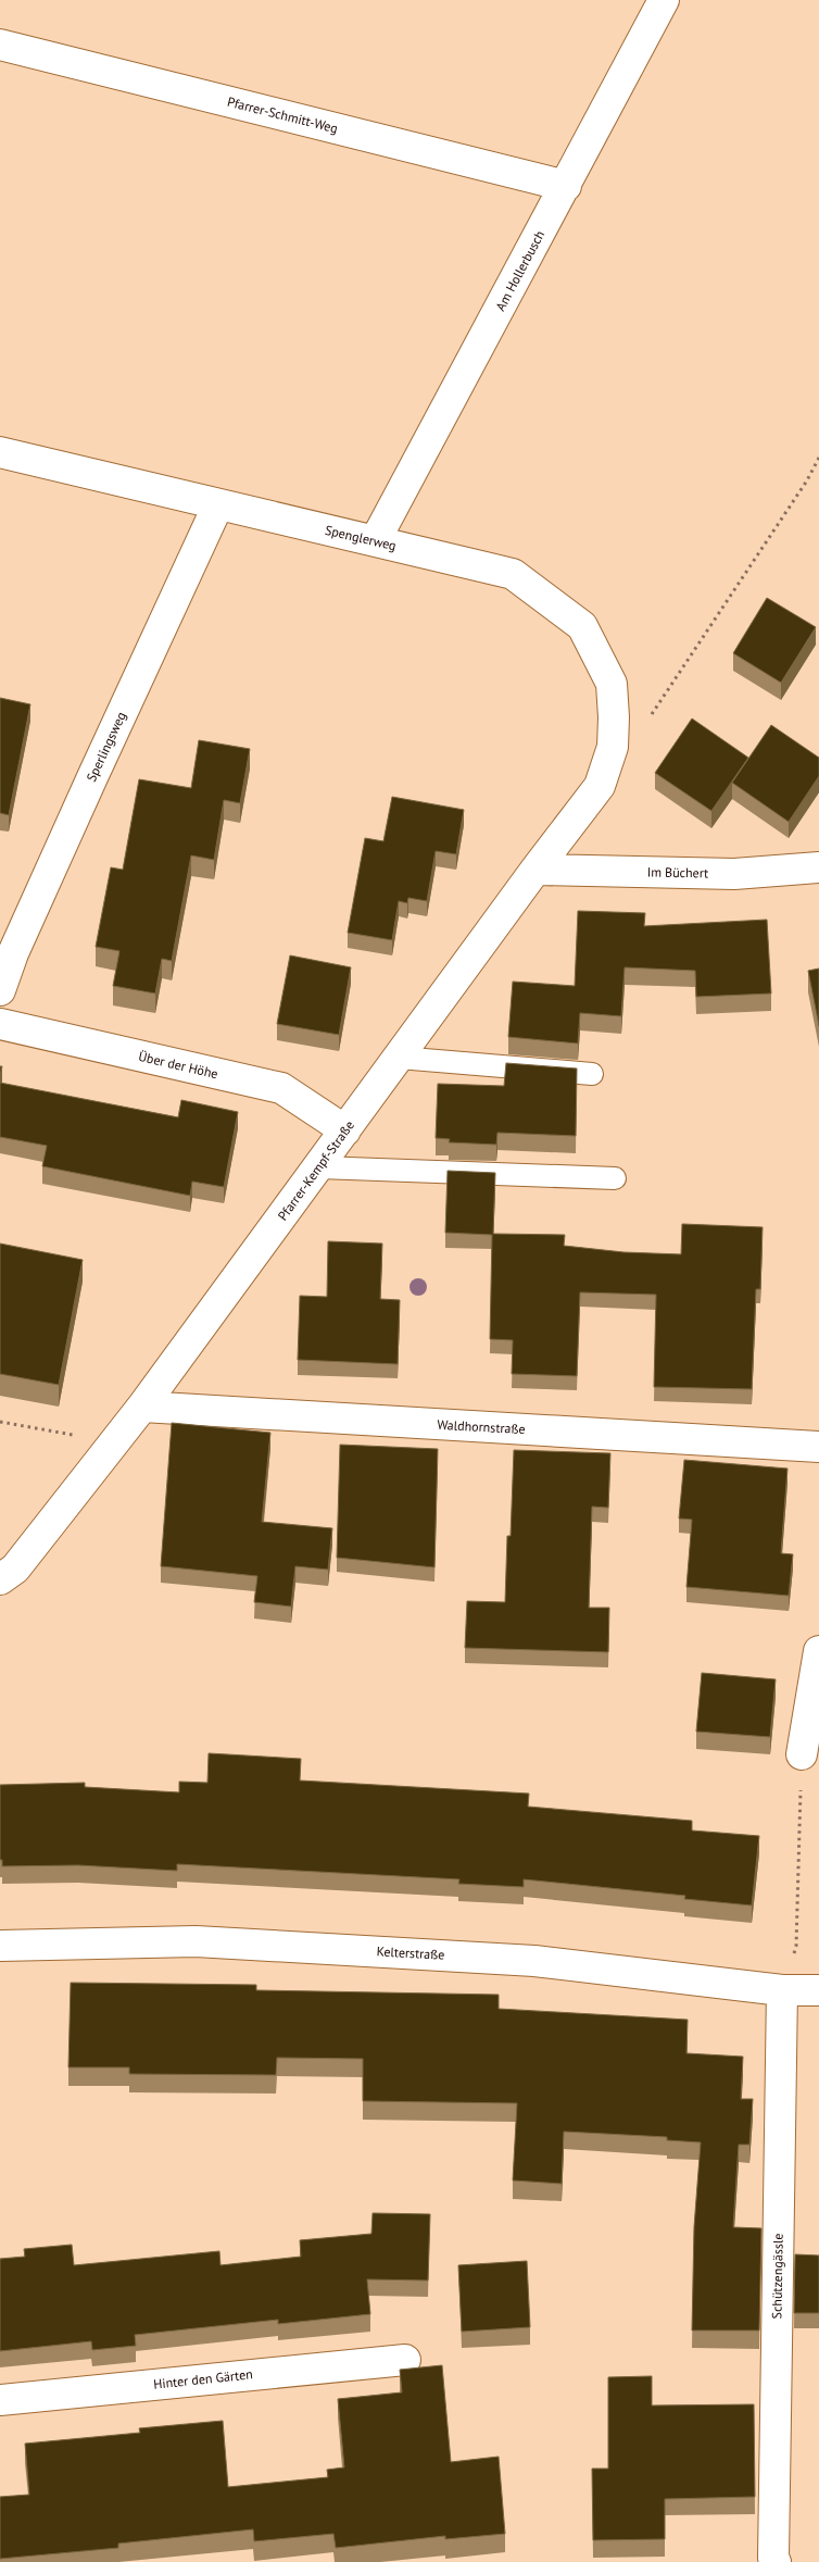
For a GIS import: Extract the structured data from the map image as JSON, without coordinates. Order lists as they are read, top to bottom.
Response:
{
  "streets": {
    "street": [
      "Pfarrer-Schmitt-Weg",
      "Am Hollerbusch",
      "Spenglerweg",
      "Sperlingsweg",
      "Im Büchert",
      "Über der Höhe",
      "Pfarrer-Kempf-Straße",
      "Waldhornstraße",
      "Kelterstraße",
      "Schützengässle",
      "Hinter den Gärten"
    ]
  },
  "crossings": [
    ["Pfarrer-Schmitt-Weg", "Am Hollerbusch"],
    ["Am Hollerbusch", "Spenglerweg"],
    ["Spenglerweg", "Sperlingsweg"],
    ["Spenglerweg", "Pfarrer-Kempf-Straße"],
    ["Im Büchert", "Pfarrer-Kempf-Straße"],
    ["Über der Höhe", "Pfarrer-Kempf-Straße"],
    ["Pfarrer-Kempf-Straße", "Waldhornstraße"],
    ["Kelterstraße", "Schützengässle"]
  ]
}
